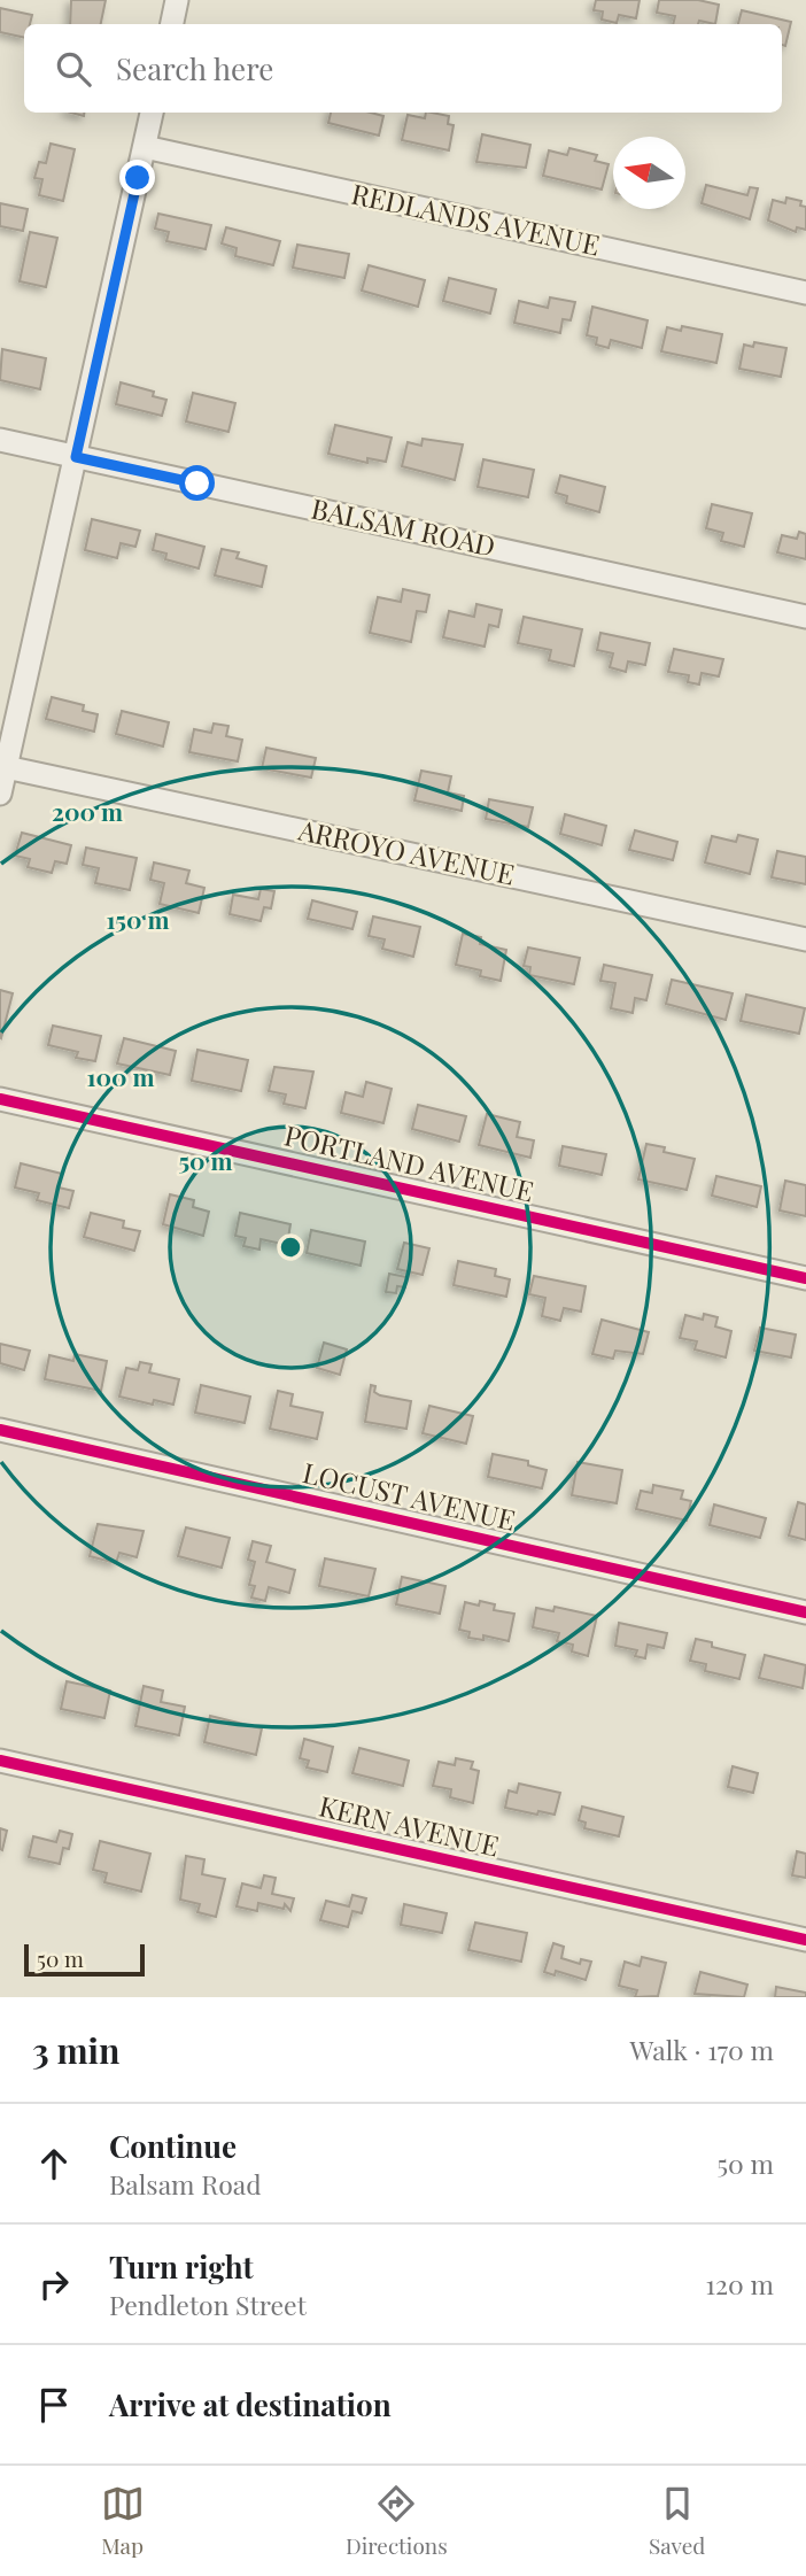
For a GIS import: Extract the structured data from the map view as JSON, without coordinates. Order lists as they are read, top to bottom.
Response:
{
  "streets": {
    "street": [
      "REDLANDS AVENUE",
      "BALSAM ROAD",
      "ARROYO AVENUE",
      "PORTLAND AVENUE",
      "LOCUST AVENUE",
      "KERN AVENUE"
    ]
  },
  "scale_bar": "50 m",
  "north": "left",
  "page": {
    "search": "Search here",
    "scale": "50 m",
    "heading": ["3 min", "Walk · 170 m"],
    "list": [
      ["Continue", "Balsam Road", "50 m"],
      ["Turn right", "Pendleton Street", "120 m"],
      "Arrive at destination"
    ],
    "nav": ["Map", "Directions", "Saved"]
  },
  "rings": [
    "200 m",
    "150 m",
    "100 m",
    "50 m"
  ]
}
